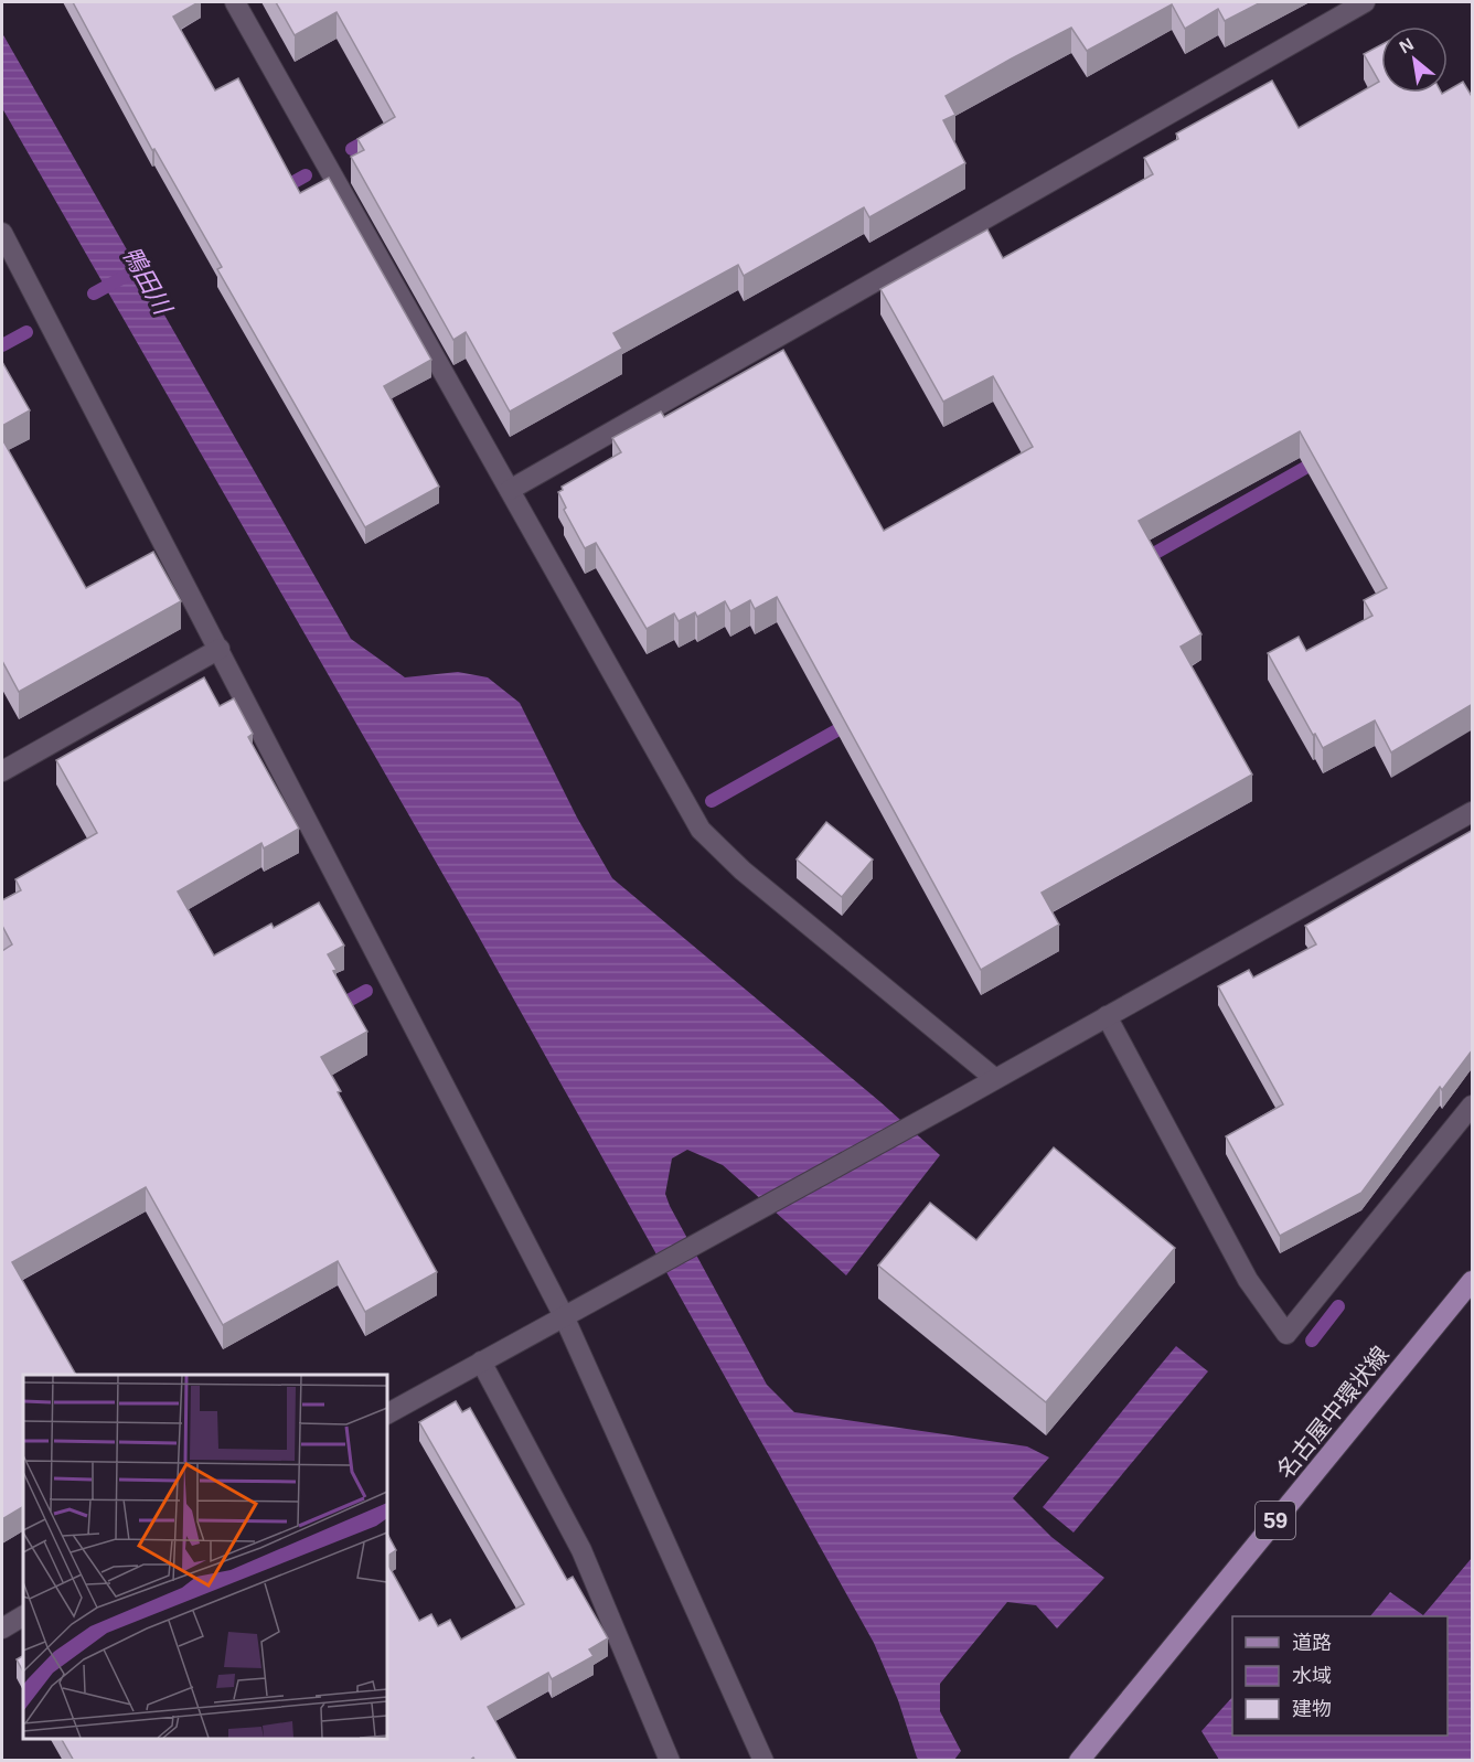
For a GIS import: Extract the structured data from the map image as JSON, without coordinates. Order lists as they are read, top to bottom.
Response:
{
  "streets": {
    "main road": ["名古屋中環状線", "59"]
  },
  "water": ["鴨田川"],
  "legend": ["道路", "水域", "建物"],
  "north": "top left"
}
